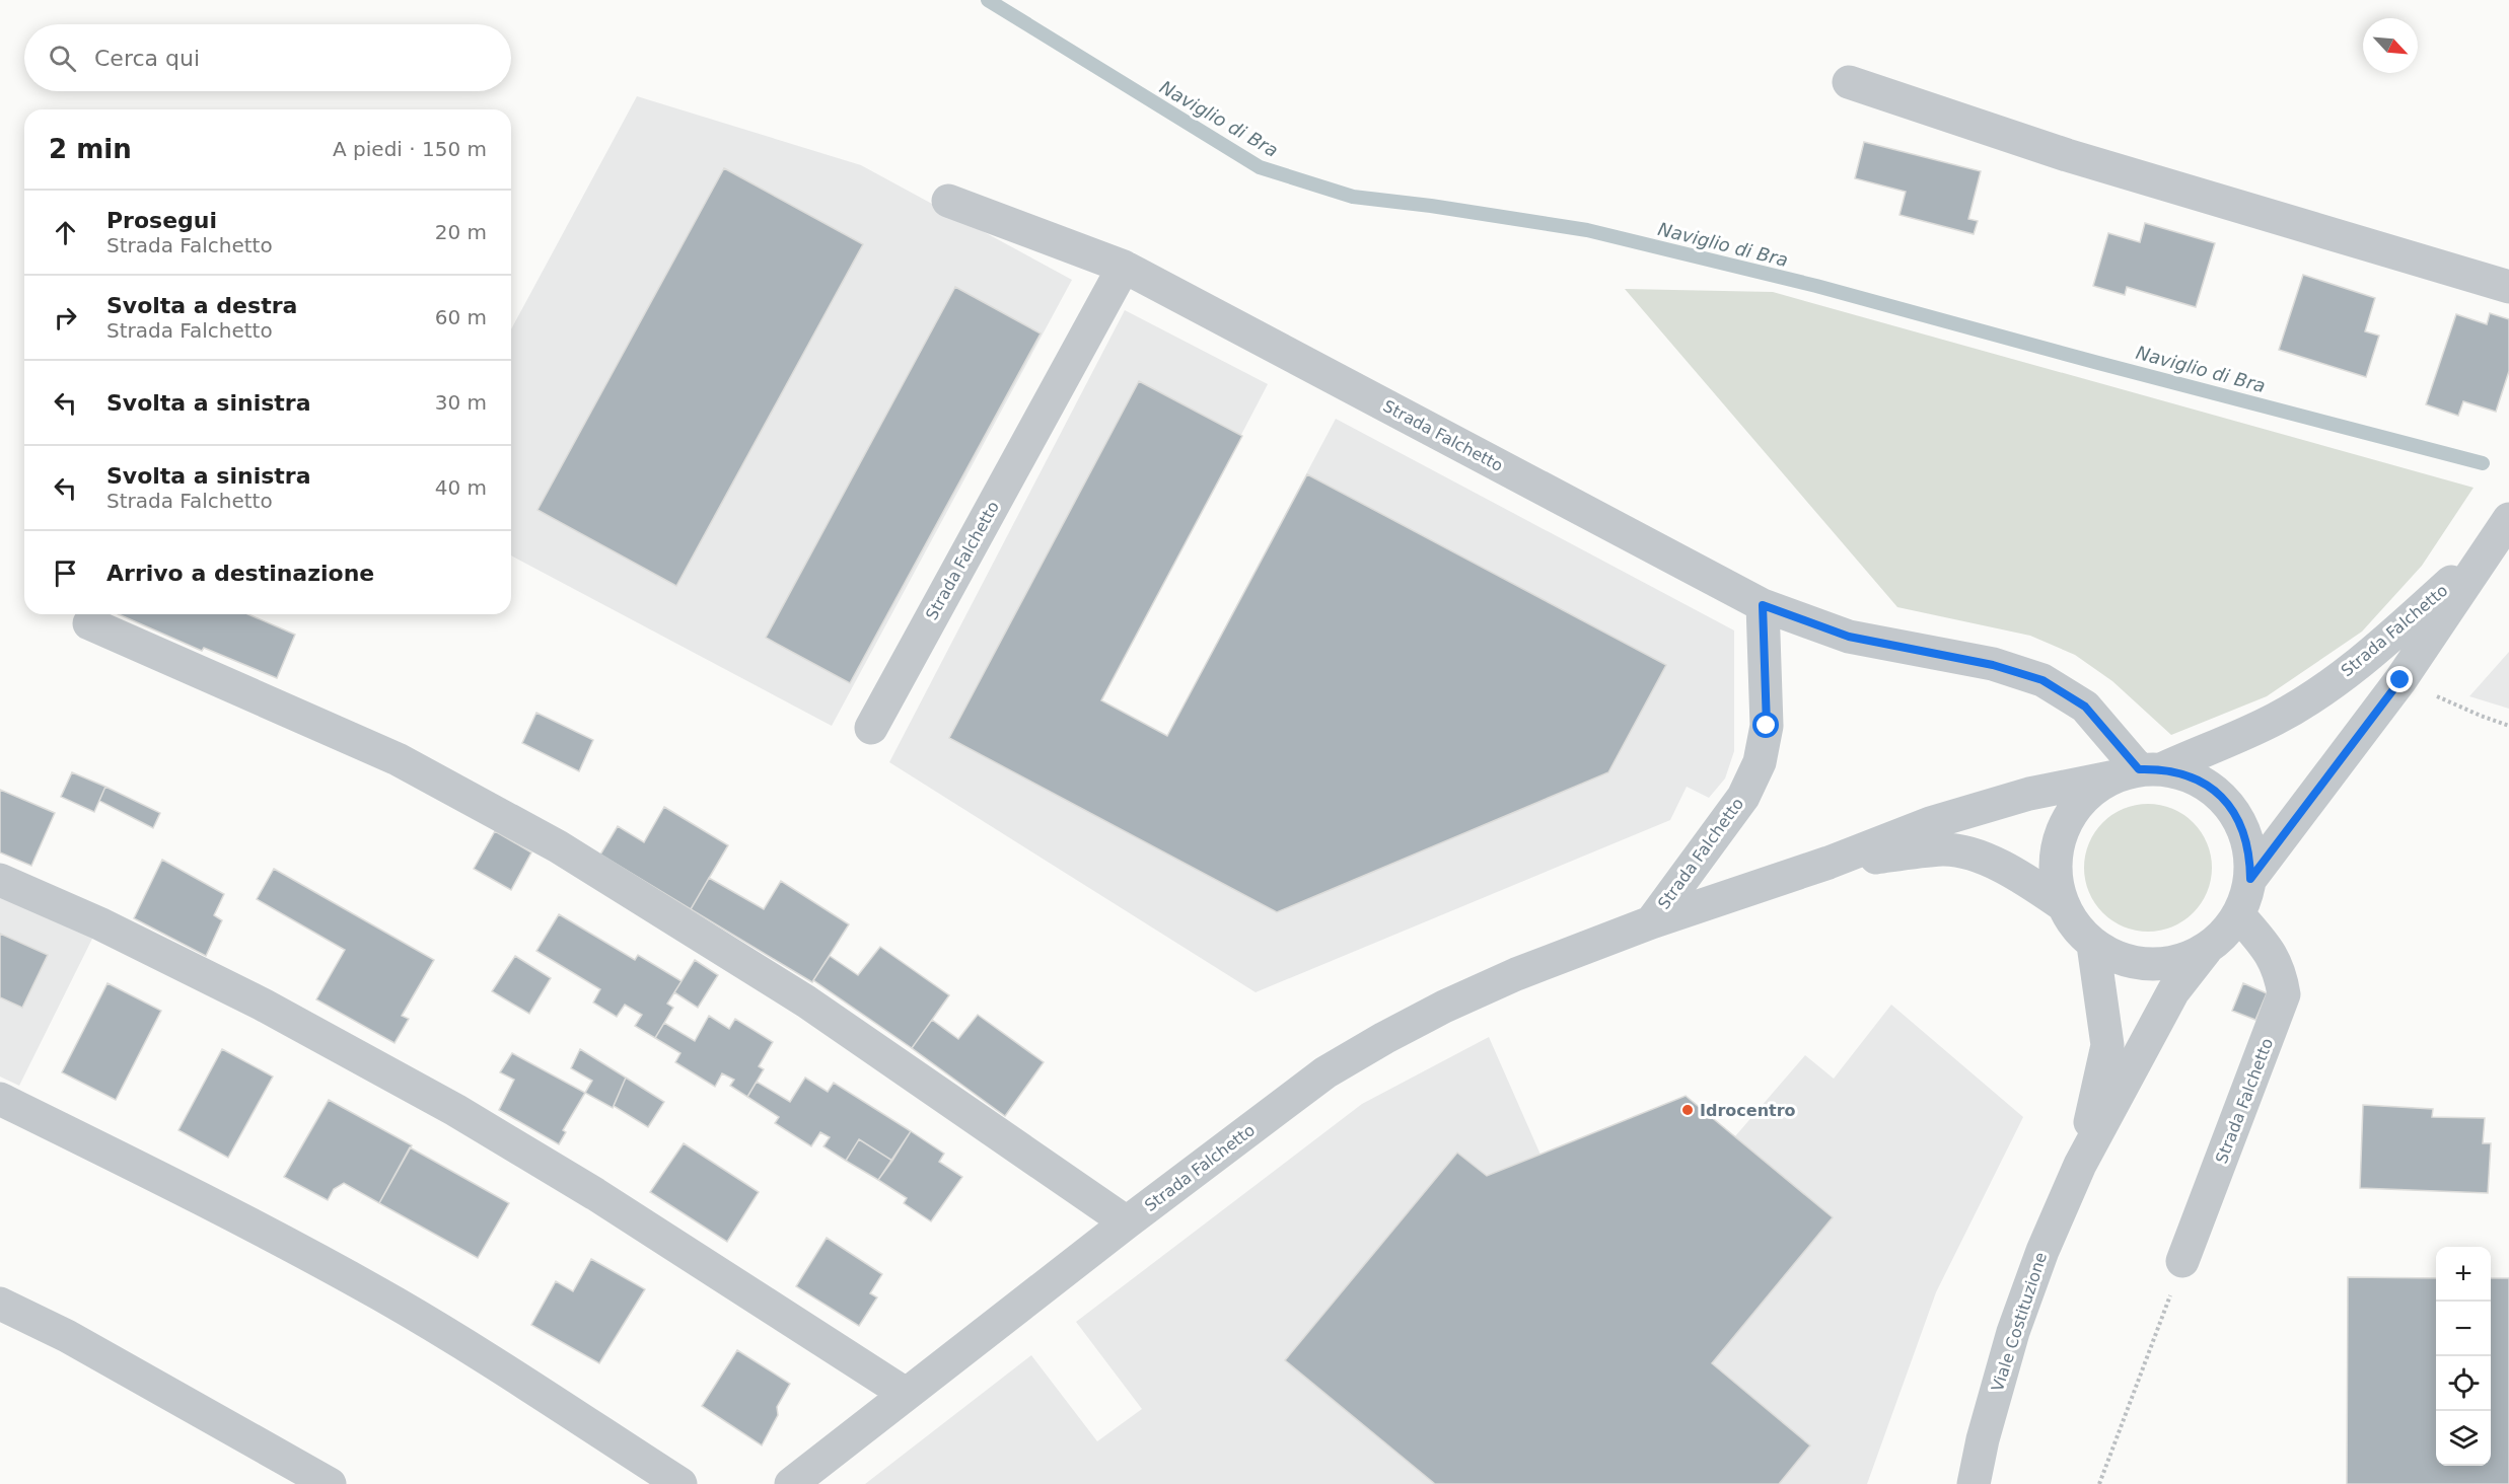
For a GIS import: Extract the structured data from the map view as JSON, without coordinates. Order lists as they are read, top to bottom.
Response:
{
  "streets": {
    "street": ["Strada Falchetto", "Viale Costituzione"]
  },
  "crossings": [
    ["Strada Falchetto", "Viale Costituzione"]
  ],
  "water": ["Naviglio di Bra"],
  "places": ["Idrocentro"],
  "north": "bottom right",
  "page": {
    "search": "Cerca qui",
    "heading": ["2 min", "A piedi · 150 m"],
    "list": [
      ["Prosegui", "Strada Falchetto", "20 m"],
      ["Svolta a destra", "Strada Falchetto", "60 m"],
      ["Svolta a sinistra", "30 m"],
      ["Svolta a sinistra", "Strada Falchetto", "40 m"],
      "Arrivo a destinazione"
    ],
    "map_buttons": ["+", "−"]
  }
}
